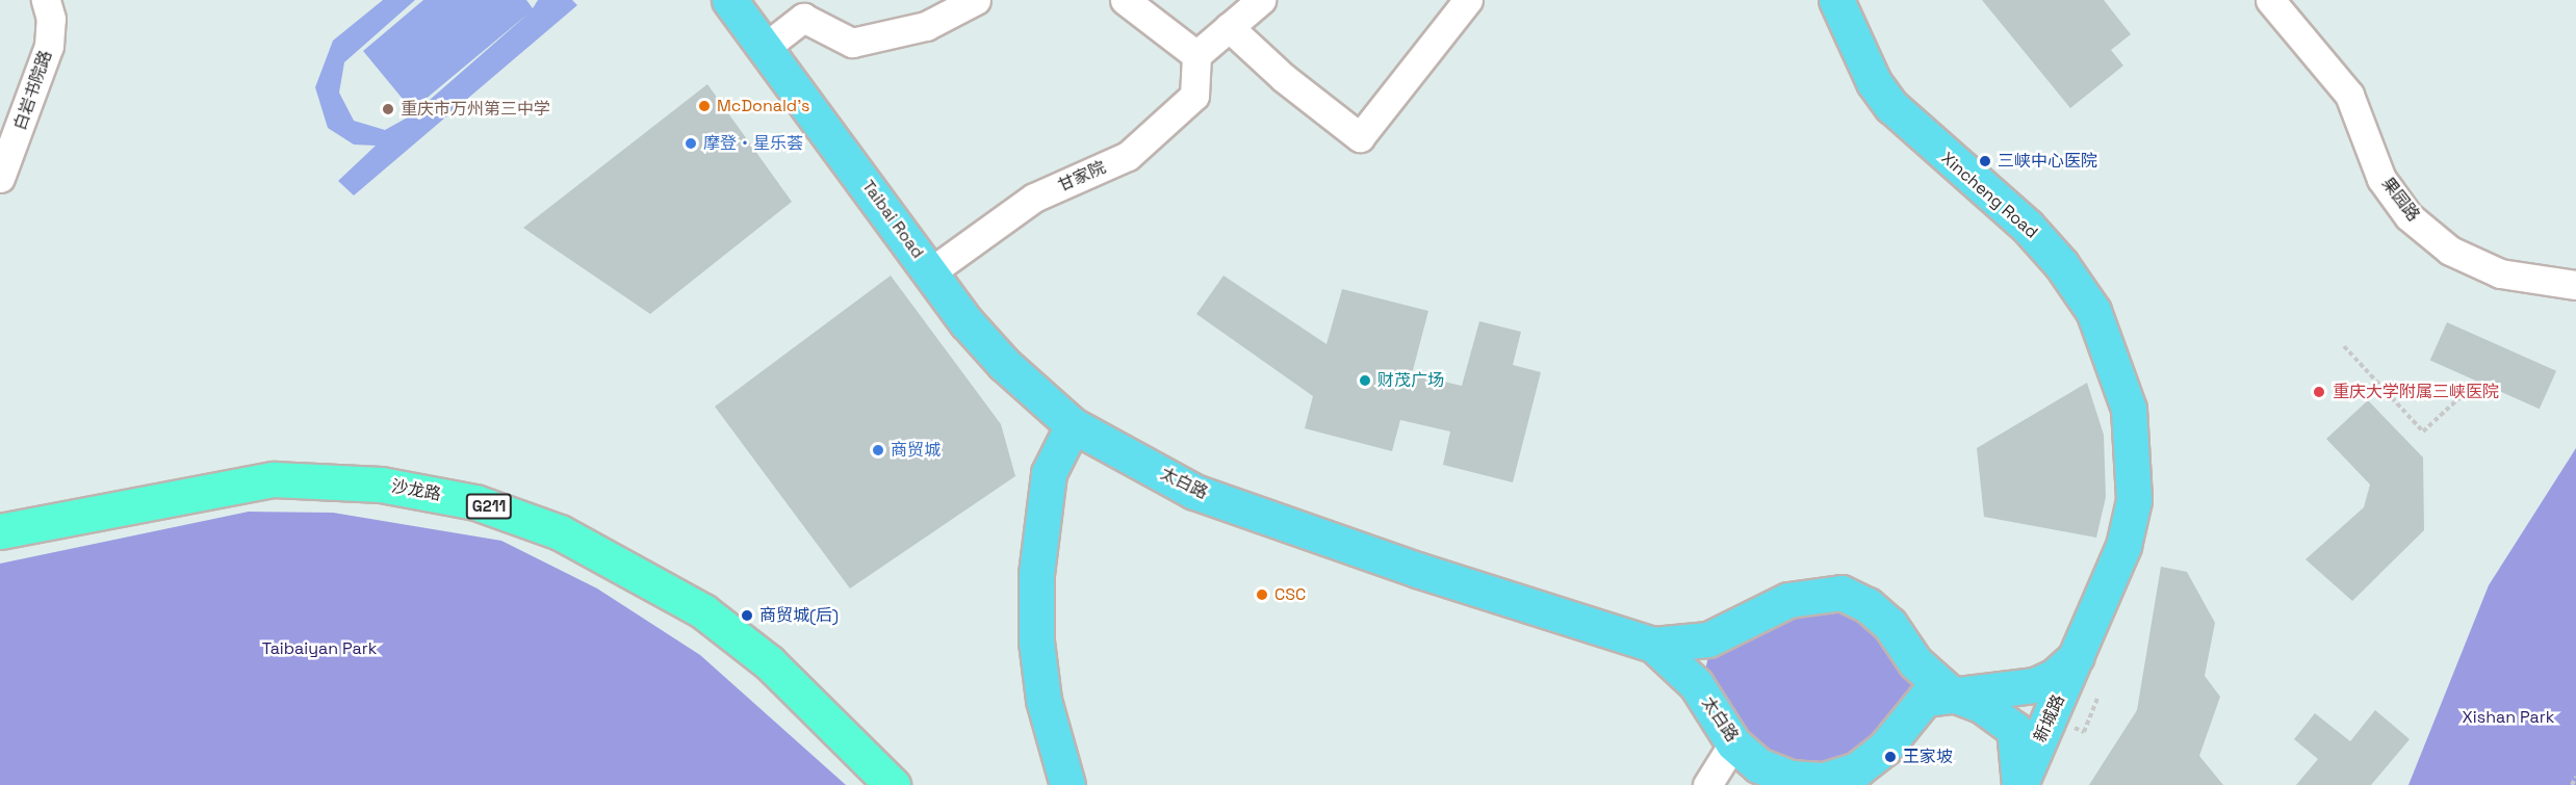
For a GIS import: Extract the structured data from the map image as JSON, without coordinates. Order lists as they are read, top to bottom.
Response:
{
  "streets": {
    "highway": ["沙龙路", "G211"],
    "main road": [
      "Xincheng Road",
      "Taibai Road",
      "太白路",
      "新城路"
    ],
    "street": ["白岩书院路", "甘家院", "果园路"]
  },
  "crossings": [
    ["甘家院", "Taibai Road"],
    ["Xincheng Road", "太白路"],
    ["Xincheng Road", "新城路"],
    ["Taibai Road", "太白路"],
    ["太白路", "新城路"]
  ],
  "parks": ["Taibaiyan Park", "Xishan Park"],
  "places": [
    "McDonald's",
    "重庆市万州第三中学",
    "摩登・星乐荟",
    "三峡中心医院",
    "财茂广场",
    "重庆大学附属三峡医院",
    "商贸城",
    "CSC",
    "商贸城(后)",
    "王家坡"
  ]
}
